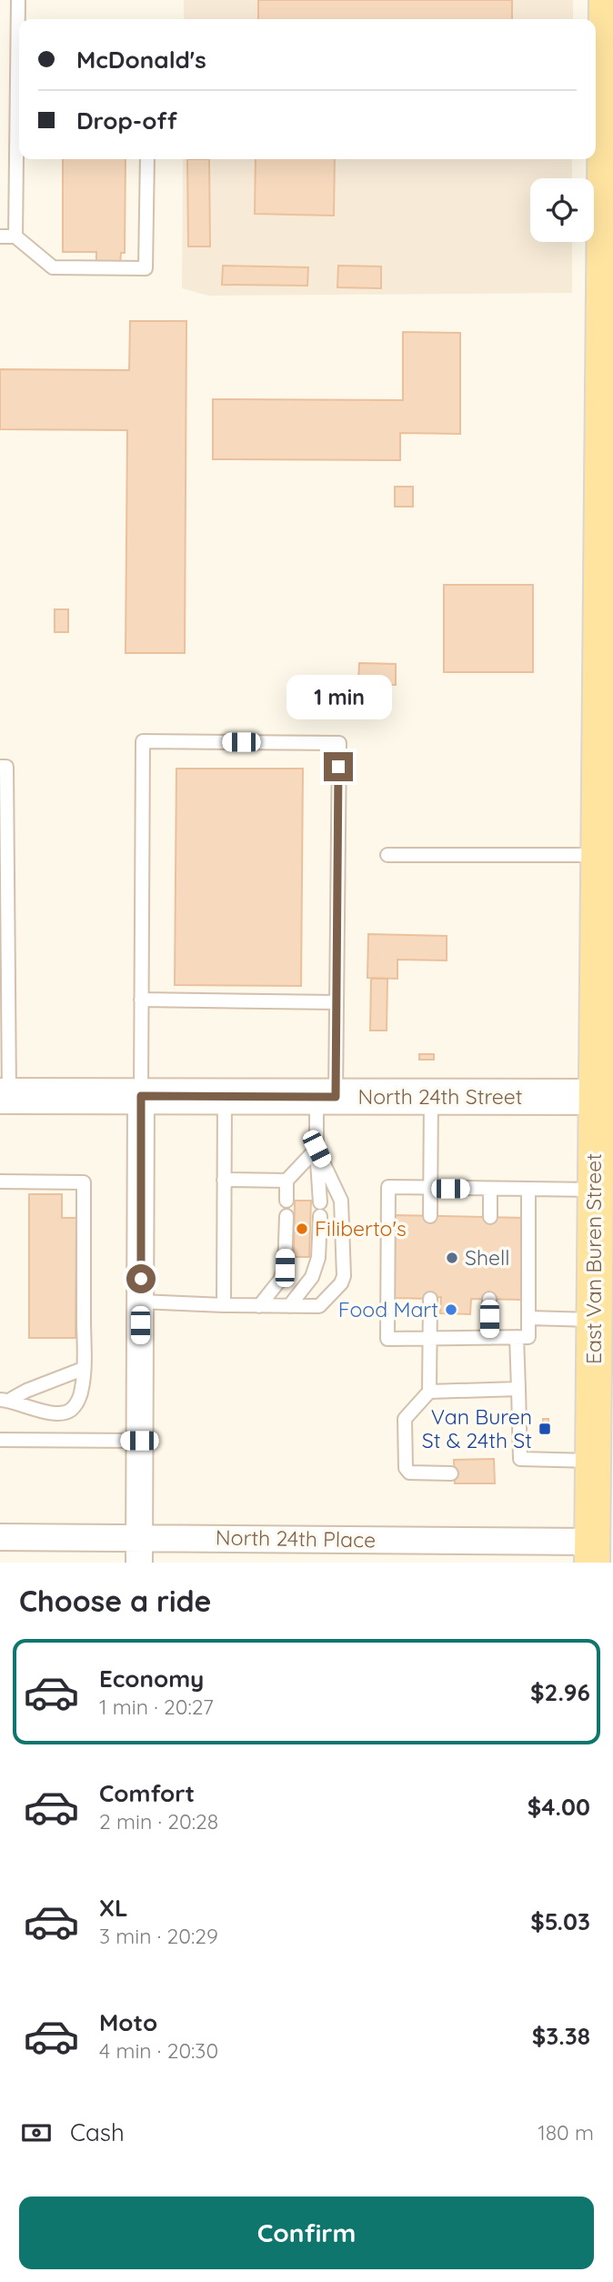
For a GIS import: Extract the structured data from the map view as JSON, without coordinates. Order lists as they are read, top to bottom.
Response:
{
  "streets": {
    "main road": ["North 24th Street", "East Van Buren Street"],
    "street": ["North 24th Place"]
  },
  "crossings": [
    ["North 24th Street", "East Van Buren Street"],
    ["East Van Buren Street", "North 24th Place"]
  ],
  "places": {
    "other": ["Filiberto's", "Shell", "Food Mart"],
    "transit": ["Van Buren St & 24th St"]
  },
  "page": {
    "banner": ["McDonald's", "Drop-off"],
    "bubble": "1 min",
    "heading": "Choose a ride",
    "list": [
      {
        "name": "Economy",
        "note": "1 min · 20:27",
        "value": "$2.96"
      },
      {
        "name": "Comfort",
        "note": "2 min · 20:28",
        "value": "$4.00"
      },
      {
        "name": "XL",
        "note": "3 min · 20:29",
        "value": "$5.03"
      },
      {
        "name": "Moto",
        "note": "4 min · 20:30",
        "value": "$3.38"
      }
    ],
    "pay": ["Cash", "180 m"],
    "buttons": "Confirm"
  }
}
